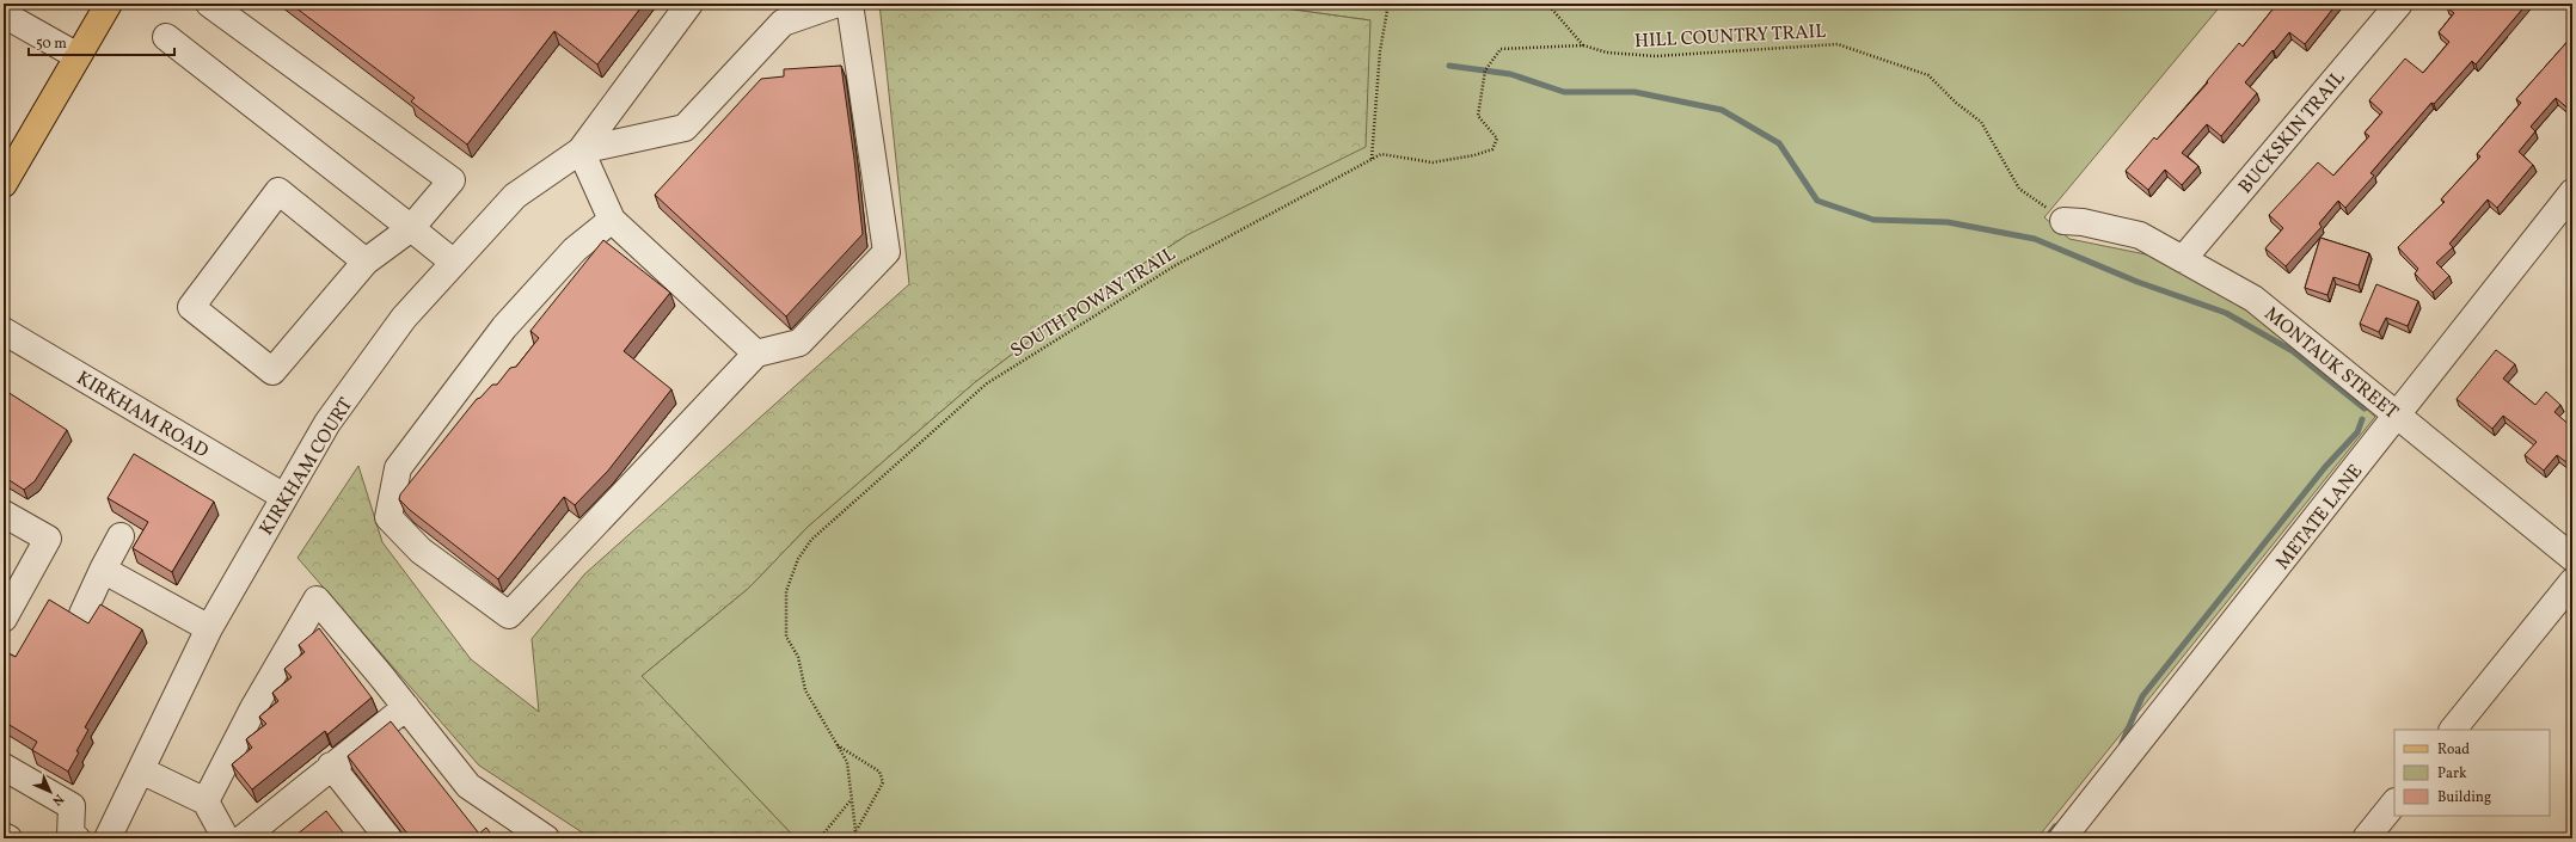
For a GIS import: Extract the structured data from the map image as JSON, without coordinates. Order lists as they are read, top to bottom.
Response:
{
  "streets": {
    "street": [
      "BUCKSKIN TRAIL",
      "MONTAUK STREET",
      "KIRKHAM ROAD",
      "KIRKHAM COURT",
      "METATE LANE"
    ],
    "path": ["HILL COUNTRY TRAIL", "SOUTH POWAY TRAIL"]
  },
  "crossings": [
    ["HILL COUNTRY TRAIL", "SOUTH POWAY TRAIL"],
    ["HILL COUNTRY TRAIL", "MONTAUK STREET"],
    ["BUCKSKIN TRAIL", "MONTAUK STREET"],
    ["MONTAUK STREET", "METATE LANE"],
    ["KIRKHAM ROAD", "KIRKHAM COURT"]
  ],
  "legend": ["Road", "Park", "Building"],
  "scale_bar": "50 m",
  "north": "bottom right"
}
